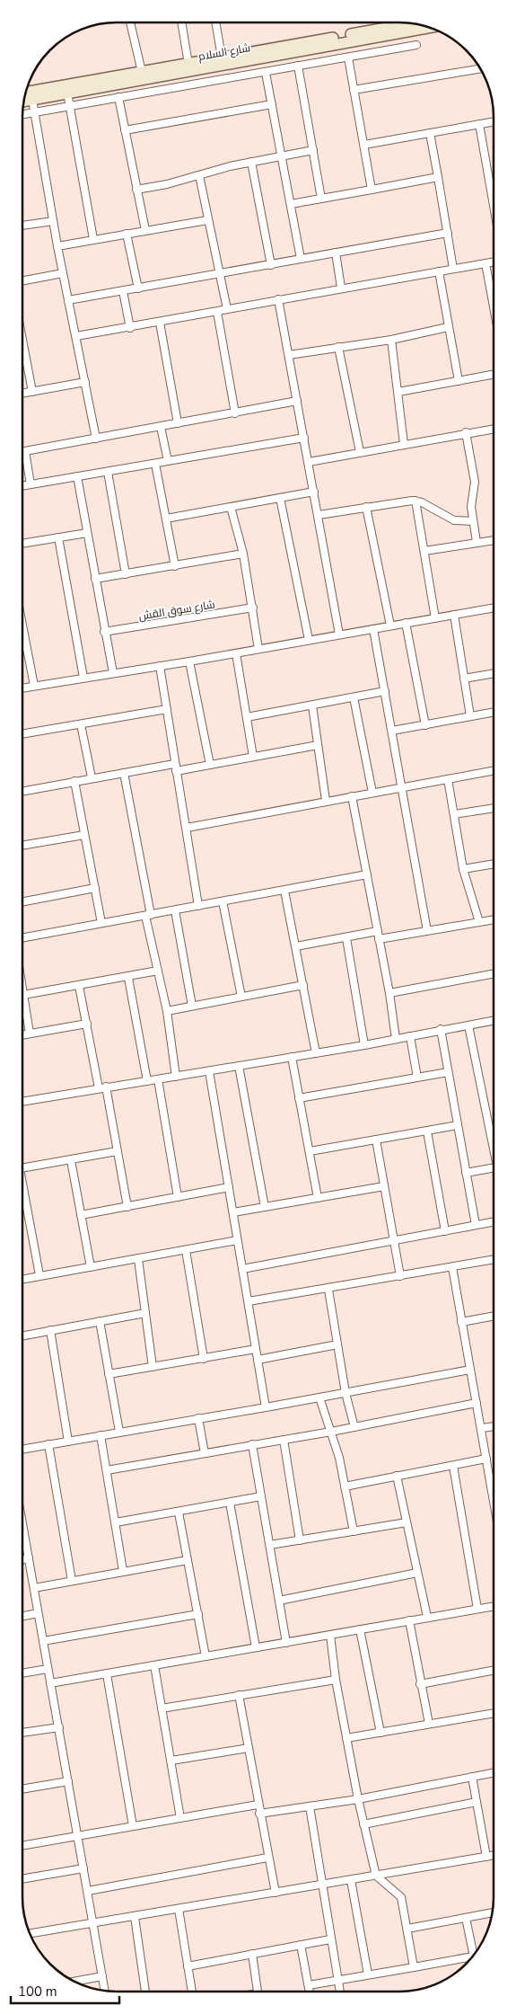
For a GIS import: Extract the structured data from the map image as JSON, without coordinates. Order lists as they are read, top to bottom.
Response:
{
  "streets": {
    "main road": ["شارع السلام"],
    "street": ["شارع سوق القش"]
  },
  "scale_bar": "100 m"
}
